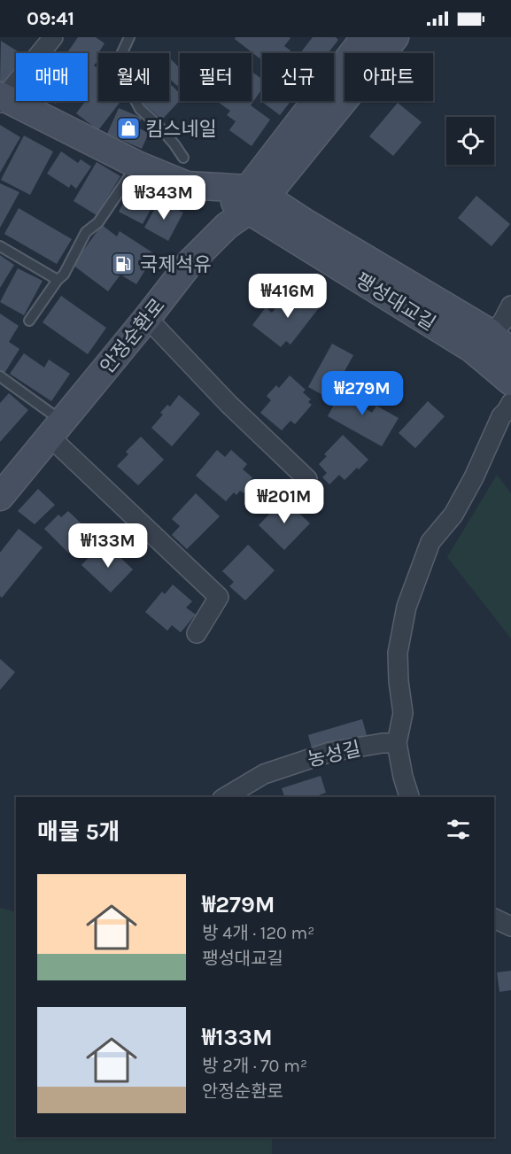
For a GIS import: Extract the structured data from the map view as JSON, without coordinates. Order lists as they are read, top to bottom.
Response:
{
  "streets": {
    "main road": ["팽성대교길", "안정순환로"],
    "street": ["농성길"]
  },
  "crossings": [
    ["팽성대교길", "안정순환로"]
  ],
  "places": {
    "shop": ["킴스네일"],
    "fuel station": ["국제석유"]
  },
  "page": {
    "status": "09:41",
    "chip": [
      "매매",
      "월세",
      "필터",
      "신규",
      "아파트"
    ],
    "price": [
      "₩343M",
      "₩416M",
      "₩279M",
      "₩201M",
      "₩133M"
    ],
    "heading": "매물 5개",
    "list": [
      {
        "name": "₩279M",
        "note": "방 4개 · 120 m² · 팽성대교길"
      },
      {
        "name": "₩133M",
        "note": "방 2개 · 70 m² · 안정순환로"
      }
    ]
  }
}
